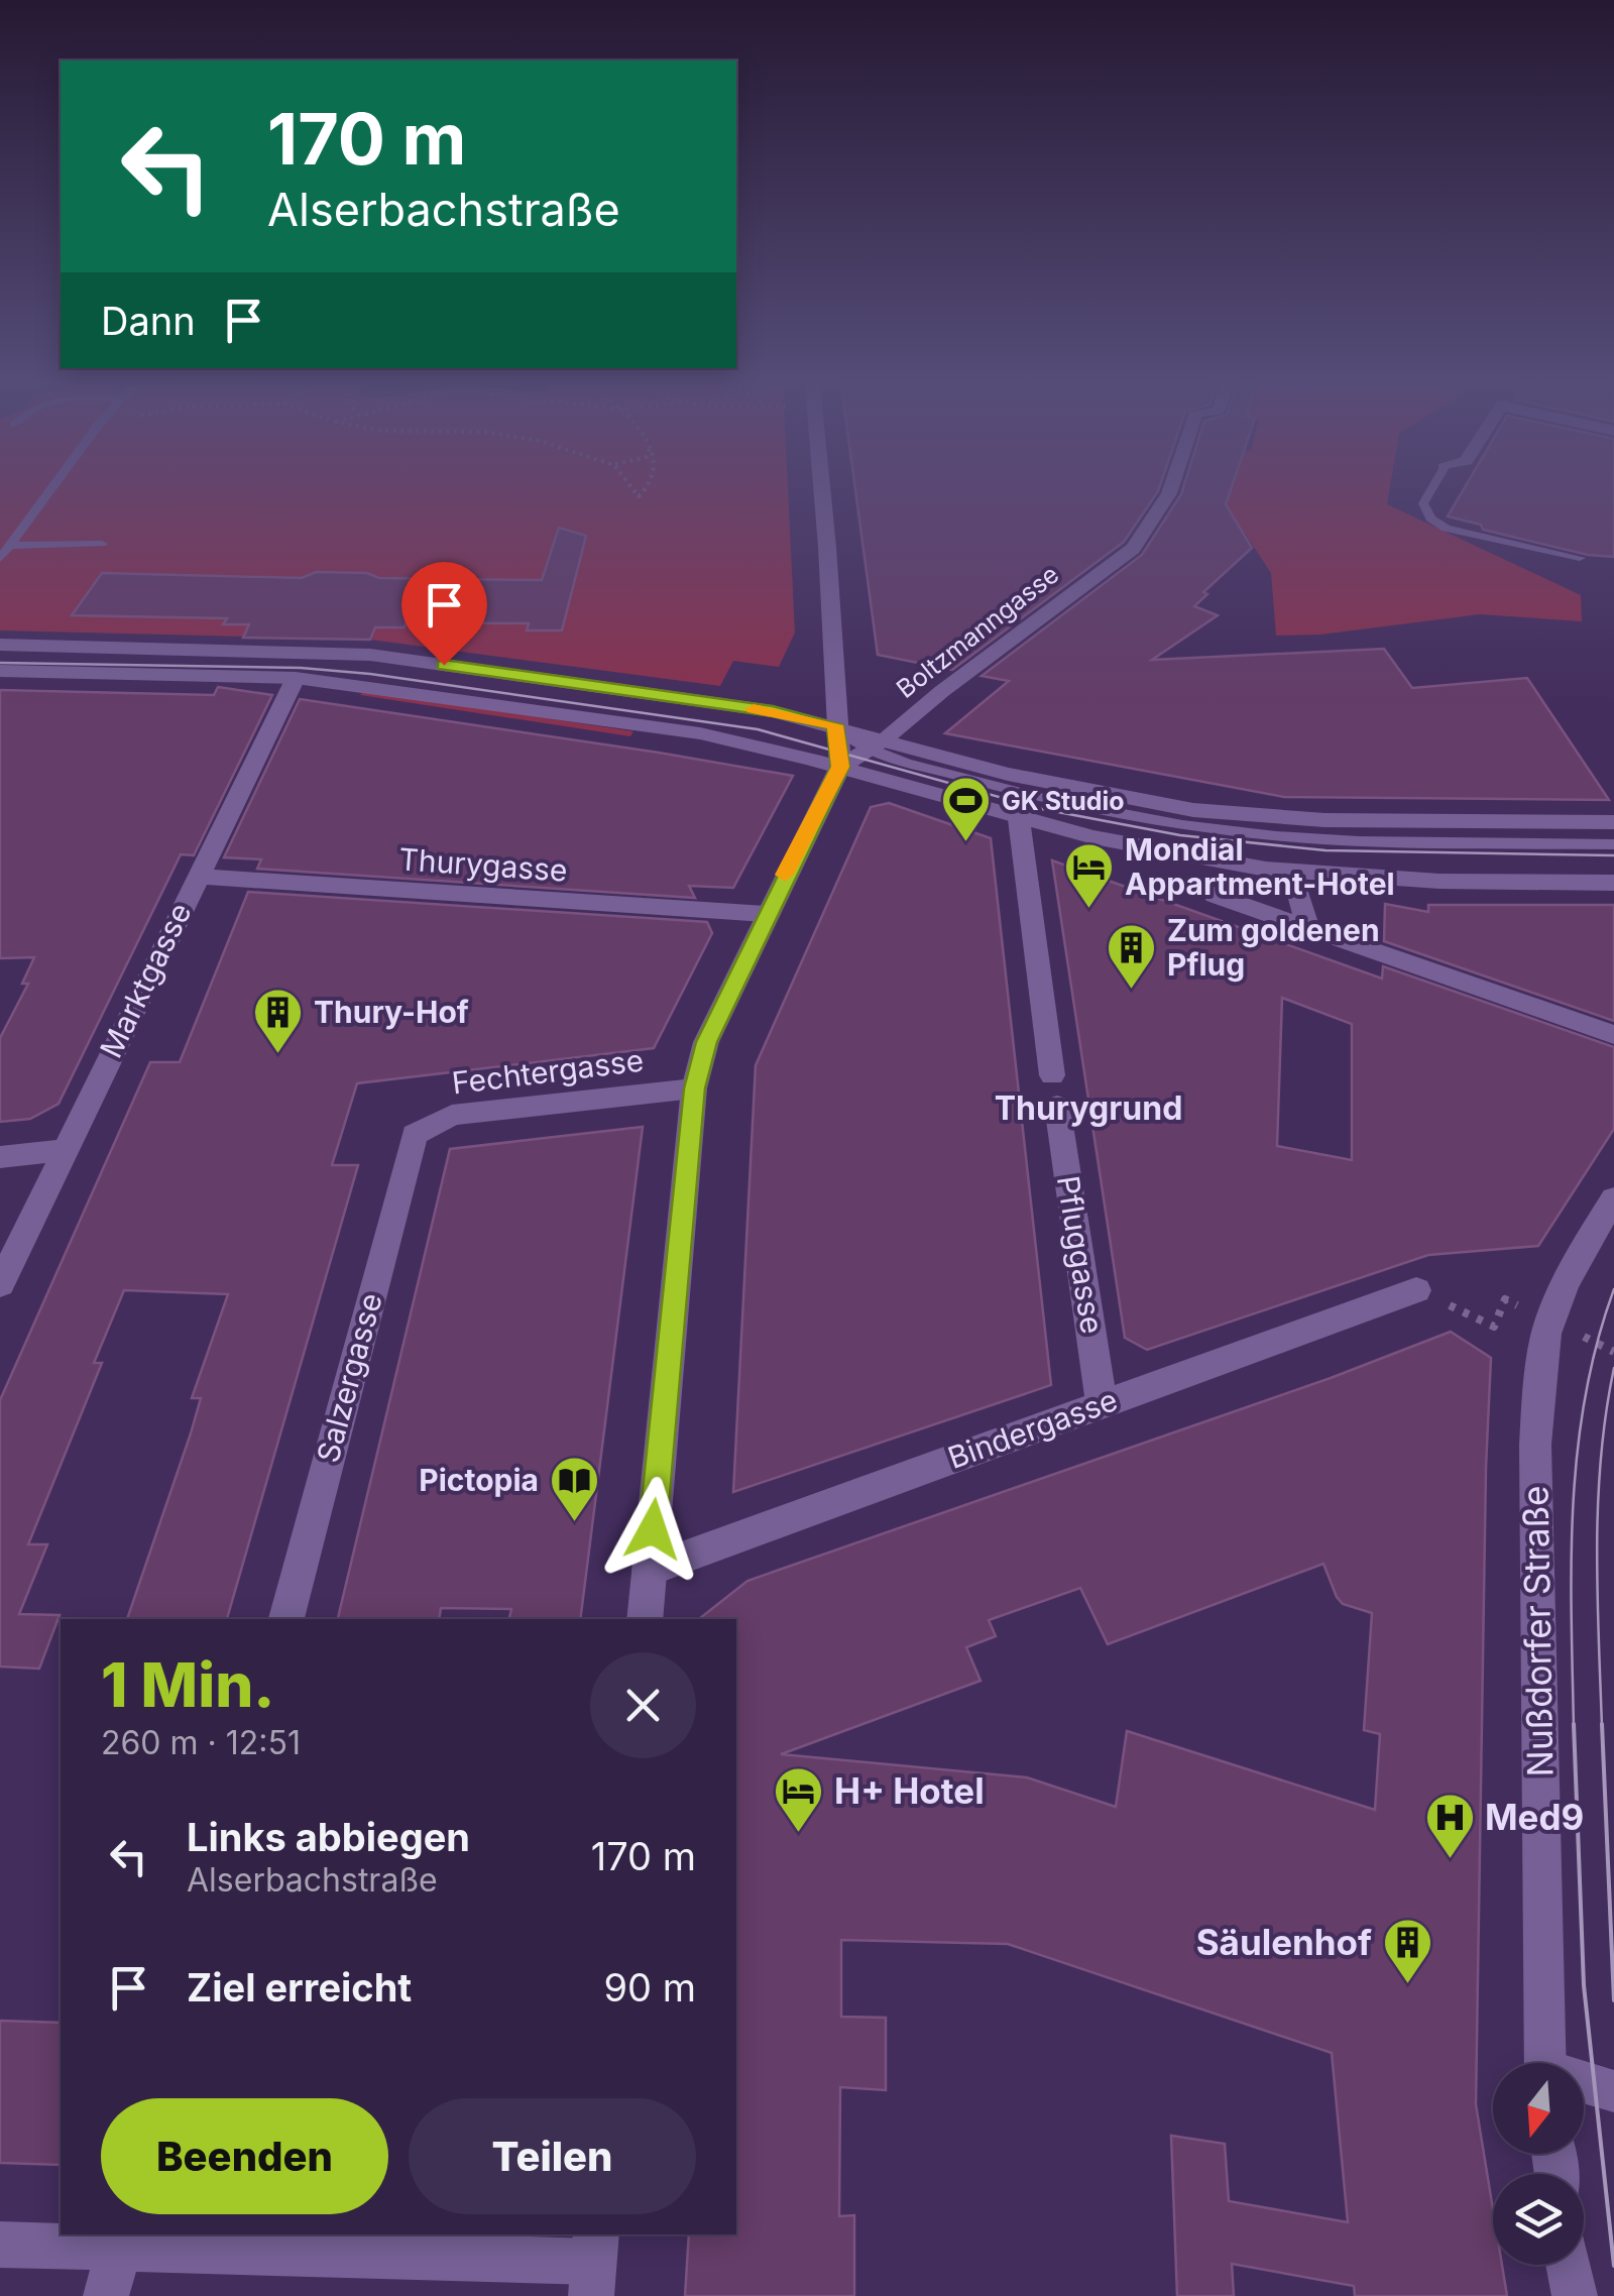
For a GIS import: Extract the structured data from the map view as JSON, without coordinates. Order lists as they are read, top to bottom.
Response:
{
  "streets": {
    "street": [
      "Boltzmanngasse",
      "Thurygasse",
      "Marktgasse",
      "Fechtergasse",
      "Pfluggasse",
      "Salzergasse",
      "Bindergasse",
      "Nußdorfer Straße"
    ]
  },
  "crossings": [
    ["Thurygasse", "Marktgasse"],
    ["Fechtergasse", "Salzergasse"],
    ["Pfluggasse", "Bindergasse"]
  ],
  "districts": ["Thurygrund"],
  "places": {
    "sports": ["GK Studio"],
    "hotel": ["Mondial Appartment-Hotel", "H+ Hotel"],
    "building": ["Zum goldenen Pflug", "Thury-Hof", "Säulenhof"],
    "library": ["Pictopia"],
    "hospital": ["Med9"]
  },
  "north": "bottom",
  "page": {
    "turn": ["170 m", "Alserbachstraße"],
    "then": "Dann",
    "heading": ["1 Min.", "260 m · 12:51"],
    "list": [
      {
        "name": "Links abbiegen",
        "note": "Alserbachstraße",
        "value": "170 m"
      },
      {
        "name": "Ziel erreicht",
        "value": "90 m"
      }
    ],
    "buttons": ["Beenden", "Teilen"]
  }
}
